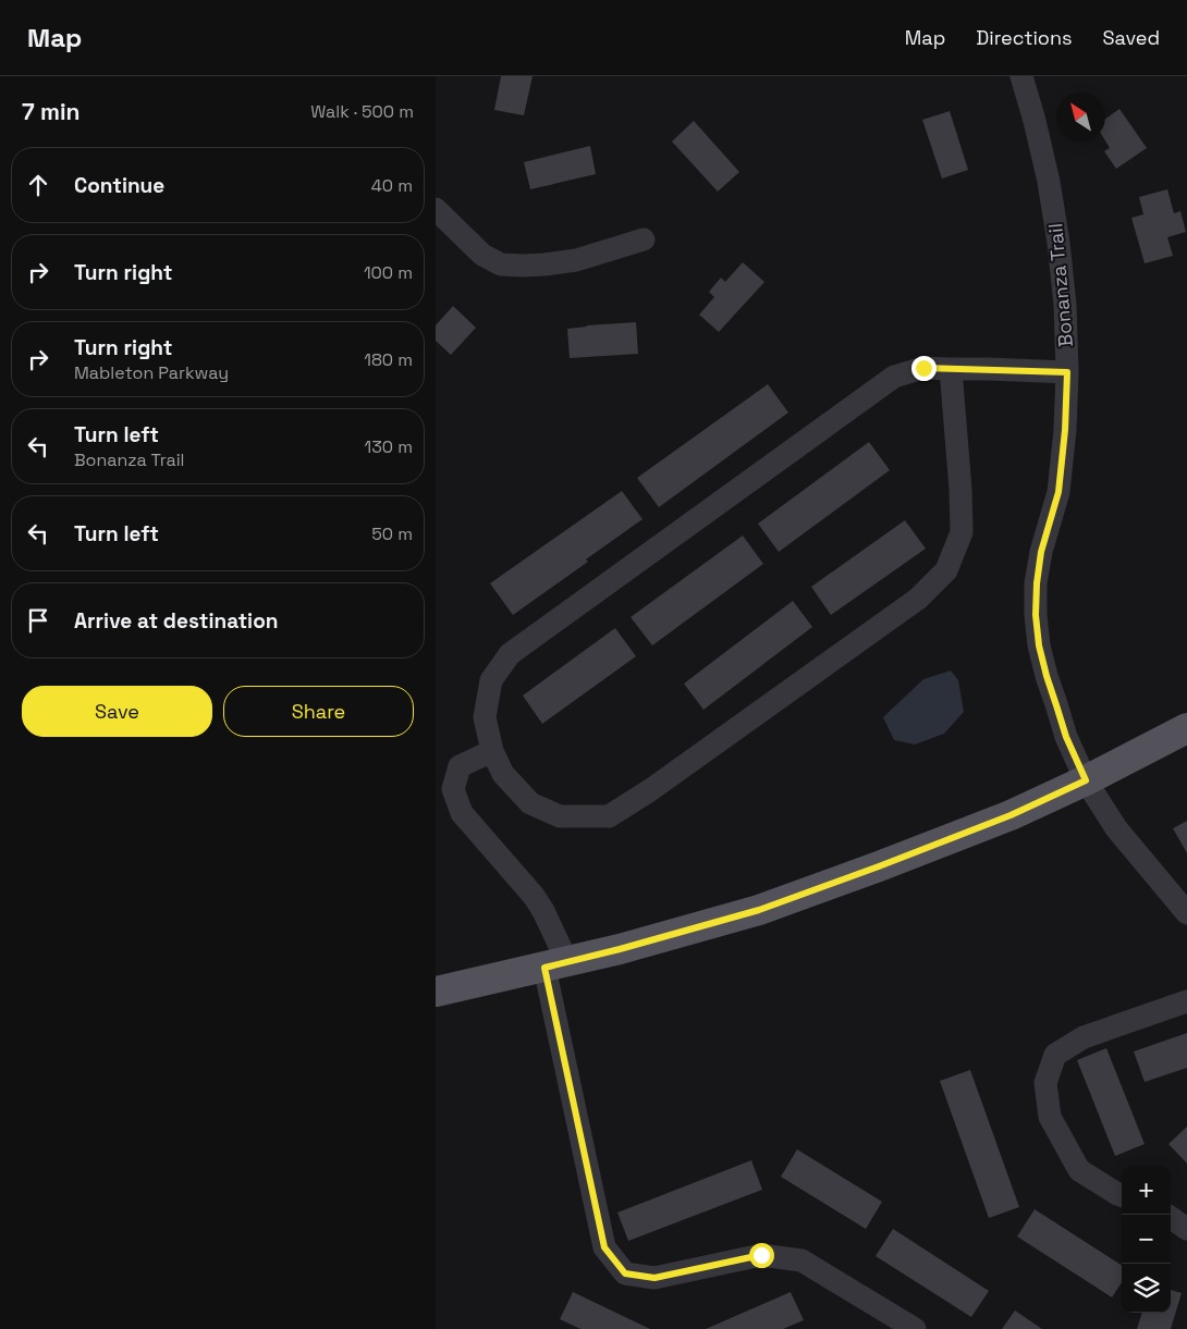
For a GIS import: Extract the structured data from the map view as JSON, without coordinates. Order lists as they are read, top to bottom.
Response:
{
  "streets": {
    "street": ["Bonanza Trail"]
  },
  "north": "top left",
  "page": {
    "header": "Map",
    "nav": ["Map", "Directions", "Saved"],
    "heading": ["7 min", "Walk · 500 m"],
    "list": [
      ["Continue", "40 m"],
      ["Turn right", "100 m"],
      ["Turn right", "Mableton Parkway", "180 m"],
      ["Turn left", "Bonanza Trail", "130 m"],
      ["Turn left", "50 m"],
      "Arrive at destination"
    ],
    "buttons": ["Save", "Share"],
    "map_buttons": ["+", "−"]
  }
}
